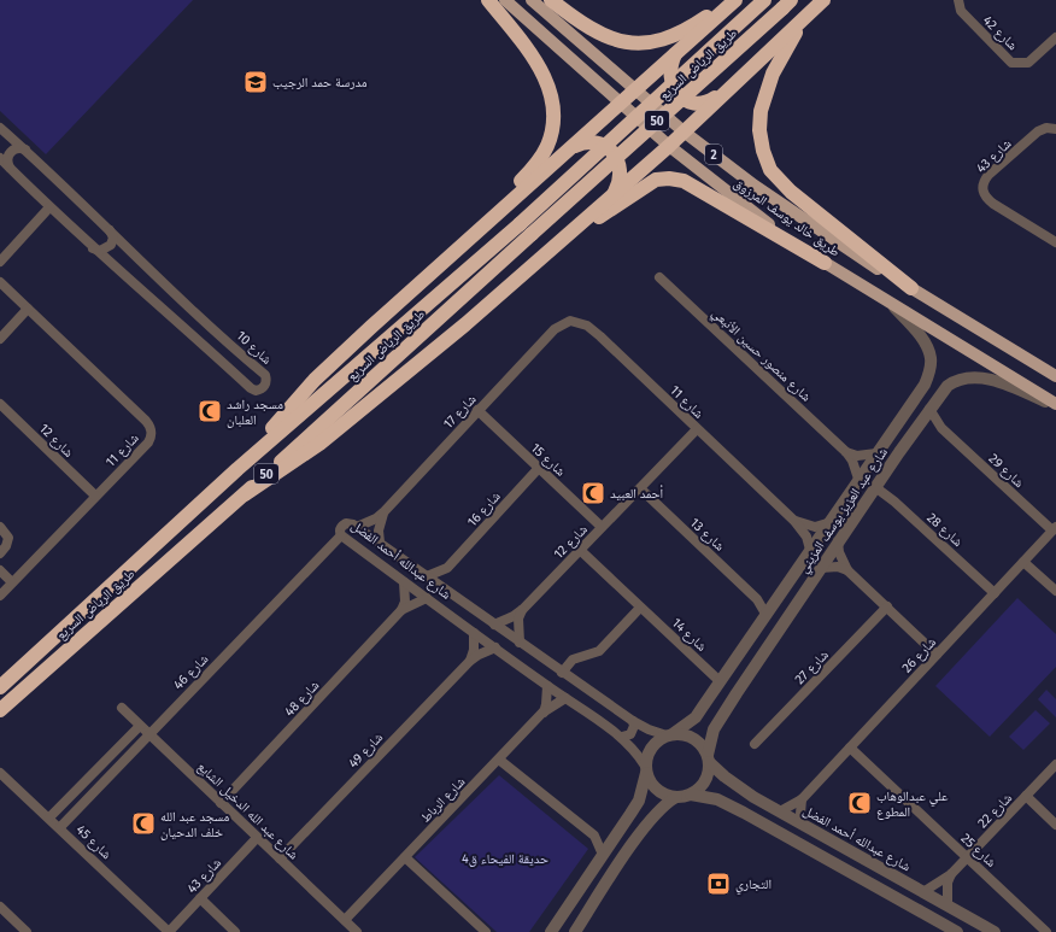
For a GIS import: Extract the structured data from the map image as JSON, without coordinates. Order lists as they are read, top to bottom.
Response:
{
  "streets": {
    "highway": ["طريق الرياض السريع", "50"],
    "main road": ["2", "طريق خالد يوسف المرزوق"],
    "street": [
      "شارع 42",
      "شارع 43",
      "شارع 10",
      "شارع منصور حسين الأنبعي",
      "شارع 11",
      "شارع 17",
      "شارع 12",
      "شارع 15",
      "شارع 29",
      "شارع 16",
      "شارع عبد العزيز يوسف المزيني",
      "شارع 28",
      "شارع 13",
      "شارع عبدالله أحمد الفضل",
      "شارع 14",
      "شارع 26",
      "شارع 27",
      "شارع 46",
      "شارع 48",
      "شارع 49",
      "شارع الرباط",
      "شارع عبد الله الدخيل الشايع",
      "شارع 22",
      "شارع 45",
      "شارع 25"
    ]
  },
  "crossings": [
    ["شارع 43", "شارع عبد الله الدخيل الشايع"],
    ["شارع 43", "شارع 45"],
    ["طريق خالد يوسف المرزوق", "شارع عبد العزيز يوسف المزيني"],
    ["شارع منصور حسين الأنبعي", "شارع عبد العزيز يوسف المزيني"],
    ["شارع 11", "شارع 17"],
    ["شارع 11", "شارع 12"],
    ["شارع 11", "شارع عبد العزيز يوسف المزيني"],
    ["شارع 17", "شارع 15"],
    ["شارع 17", "شارع عبدالله أحمد الفضل"],
    ["شارع 12", "شارع 15"],
    ["شارع 12", "شارع 13"],
    ["شارع 12", "شارع عبدالله أحمد الفضل"],
    ["شارع 12", "شارع 14"],
    ["شارع 15", "شارع 16"],
    ["شارع 29", "شارع عبد العزيز يوسف المزيني"],
    ["شارع 29", "شارع 26"],
    ["شارع 16", "شارع عبدالله أحمد الفضل"],
    ["شارع عبد العزيز يوسف المزيني", "شارع 28"],
    ["شارع عبد العزيز يوسف المزيني", "شارع 13"],
    ["شارع عبد العزيز يوسف المزيني", "شارع عبدالله أحمد الفضل"],
    ["شارع عبد العزيز يوسف المزيني", "شارع 14"],
    ["شارع 28", "شارع 26"],
    ["شارع عبدالله أحمد الفضل", "شارع 26"],
    ["شارع عبدالله أحمد الفضل", "شارع 46"],
    ["شارع عبدالله أحمد الفضل", "شارع 48"],
    ["شارع عبدالله أحمد الفضل", "شارع 49"],
    ["شارع عبدالله أحمد الفضل", "شارع الرباط"],
    ["شارع عبدالله أحمد الفضل", "شارع 22"],
    ["شارع 26", "شارع 25"],
    ["شارع 46", "شارع عبد الله الدخيل الشايع"],
    ["شارع 46", "شارع 45"],
    ["شارع 48", "شارع عبد الله الدخيل الشايع"],
    ["شارع 49", "شارع عبد الله الدخيل الشايع"],
    ["شارع الرباط", "شارع عبد الله الدخيل الشايع"],
    ["شارع 22", "شارع 25"]
  ],
  "parks": ["حديقة الفيحاء ق4"],
  "places": {
    "school or university": ["مدرسة حمد الرجيب"],
    "mosque": [
      "مسجد راشد العلبان",
      "أحمد العبيد",
      "علي عبدالوهاب المطوع",
      "مسجد عبد الله خلف الدحيان"
    ],
    "bank": ["التجاري"]
  }
}
